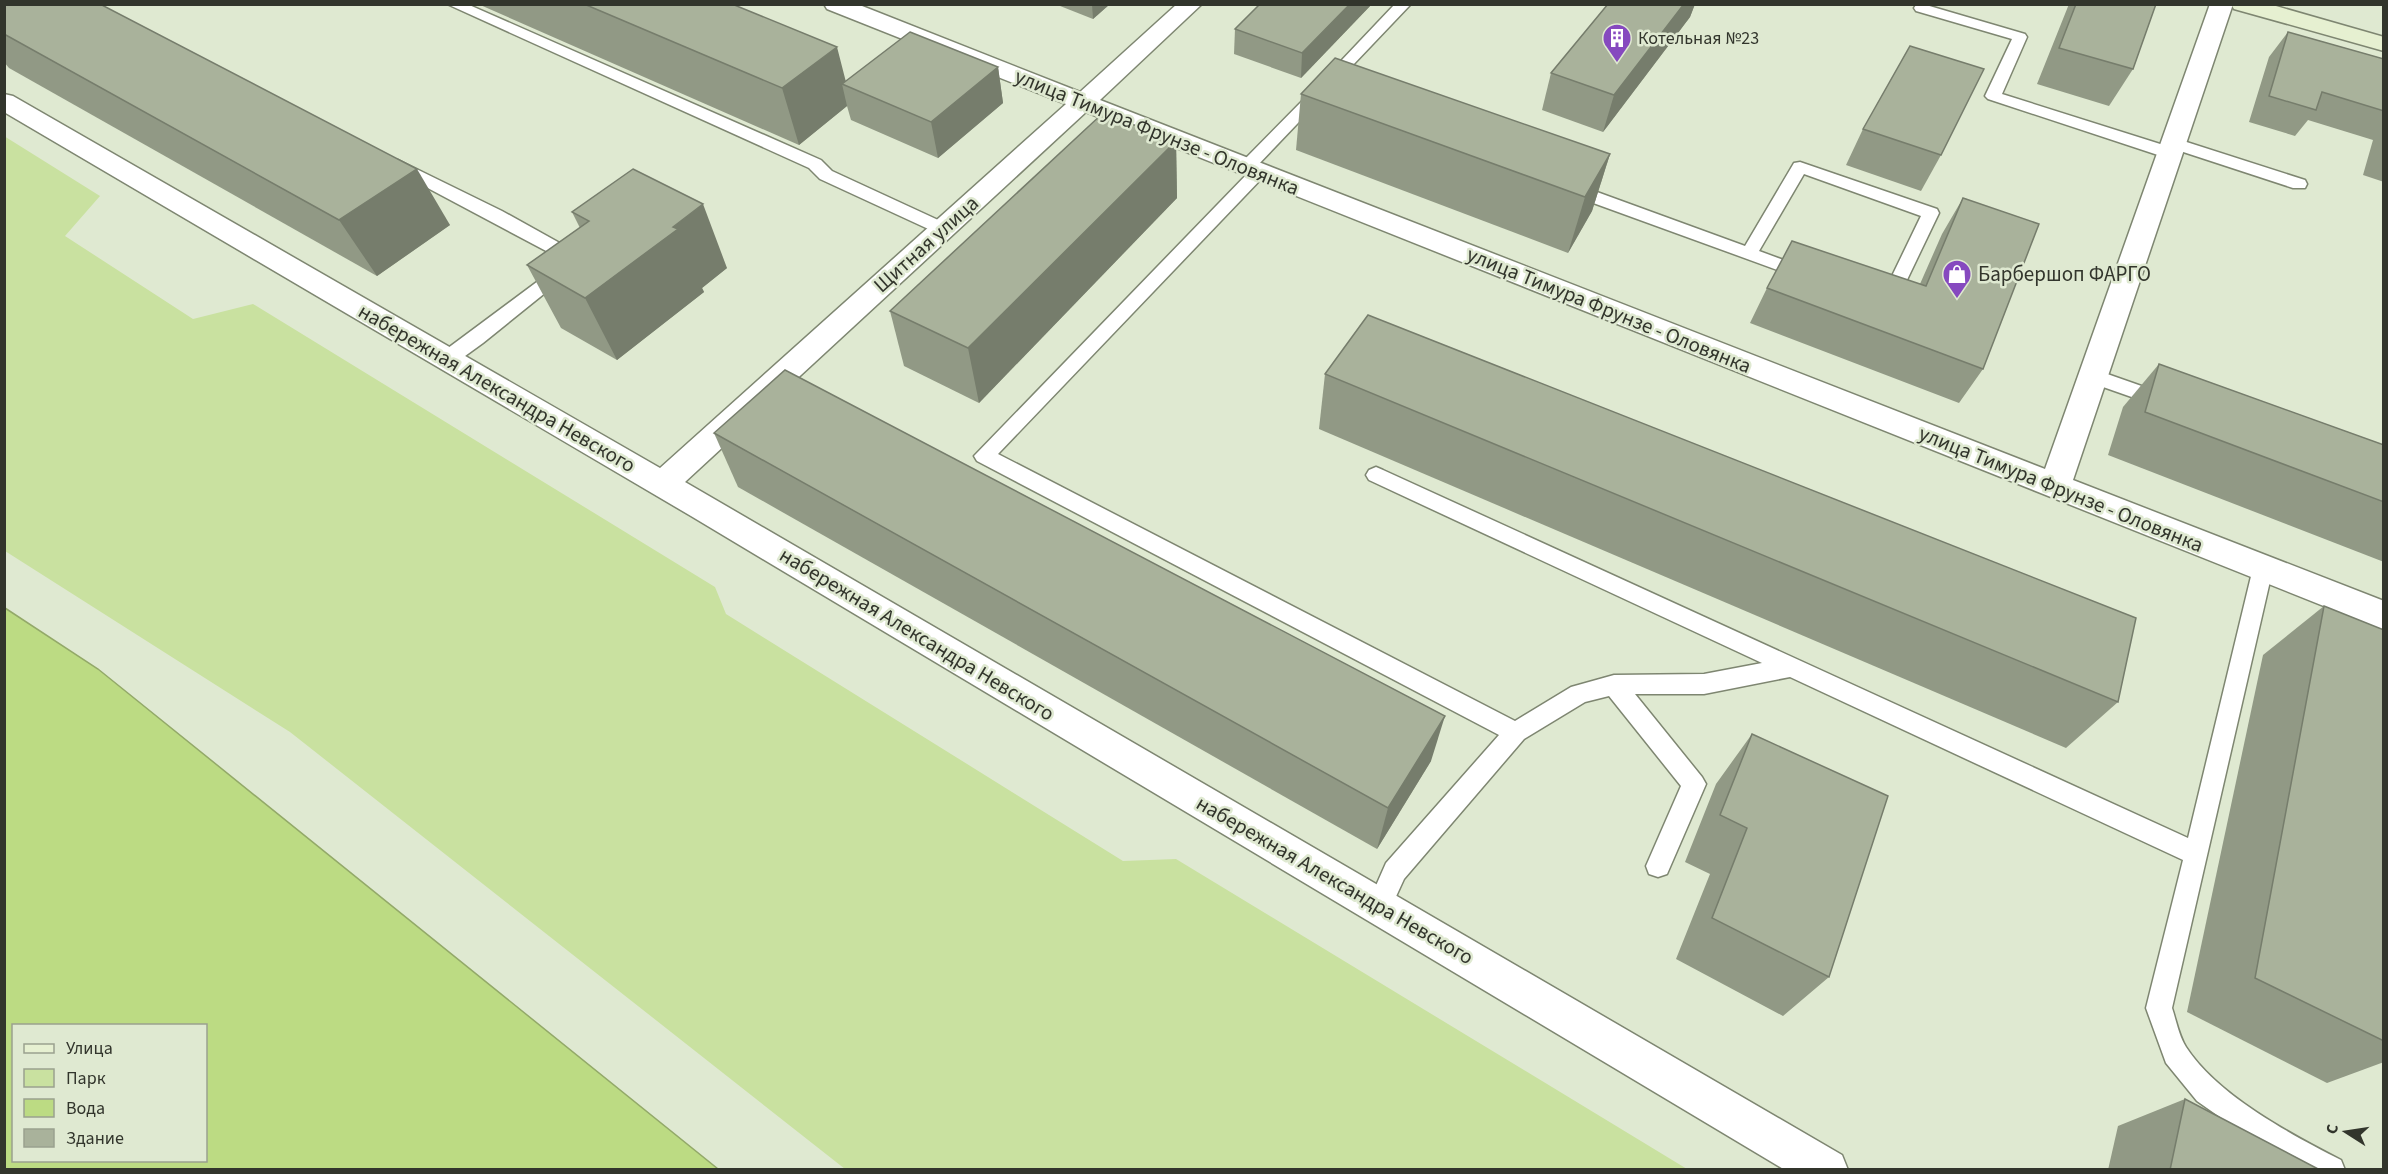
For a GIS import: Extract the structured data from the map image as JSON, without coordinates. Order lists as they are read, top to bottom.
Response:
{
  "streets": {
    "street": ["улица Тимура Фрунзе - Оловянка", "Щитная улица", "набережная Александра Невского"]
  },
  "crossings": [
    ["улица Тимура Фрунзе - Оловянка", "Щитная улица"],
    ["Щитная улица", "набережная Александра Невского"]
  ],
  "places": {
    "building": ["Котельная №23"],
    "shop": ["Барбершоп ФАРГО"]
  },
  "legend": [
    "Улица",
    "Парк",
    "Вода",
    "Здание"
  ],
  "north": "left"
}
